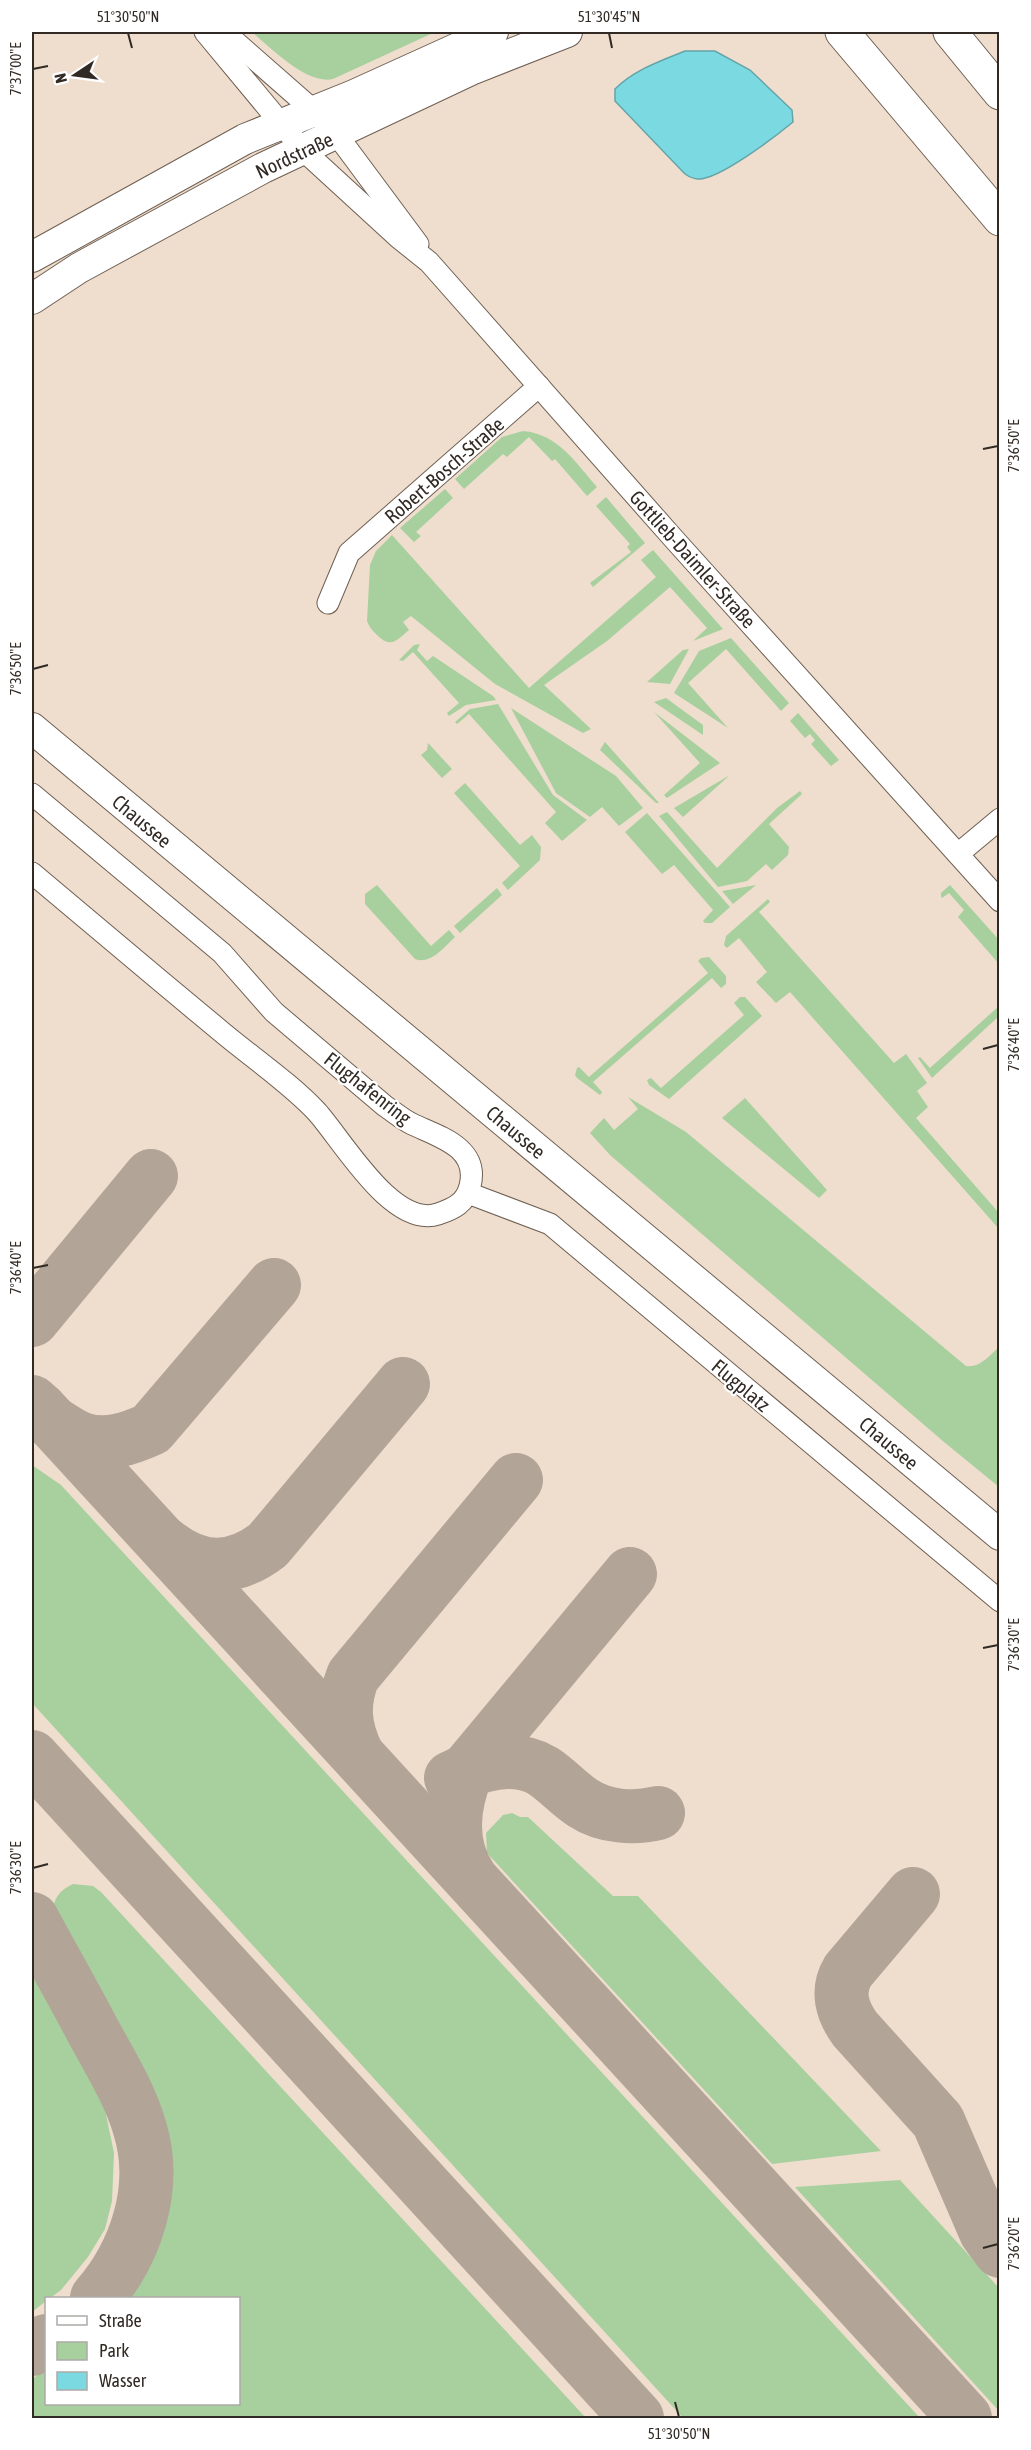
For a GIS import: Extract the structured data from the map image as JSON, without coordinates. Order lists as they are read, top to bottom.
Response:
{
  "streets": {
    "main road": ["Nordstraße", "Chaussee"],
    "street": [
      "Robert-Bosch-Straße",
      "Gottlieb-Daimler-Straße",
      "Flughafenring",
      "Flugplatz"
    ]
  },
  "crossings": [
    ["Nordstraße", "Gottlieb-Daimler-Straße"],
    ["Robert-Bosch-Straße", "Gottlieb-Daimler-Straße"],
    ["Flughafenring", "Flugplatz"]
  ],
  "legend": ["Straße", "Park", "Wasser"],
  "north": "left",
  "coordinates": [
    "51°30'50\"N",
    "51°30'45\"N",
    "7°37'00\"E",
    "7°36'50\"E",
    "7°36'40\"E",
    "7°36'30\"E",
    "7°36'20\"E"
  ]
}
